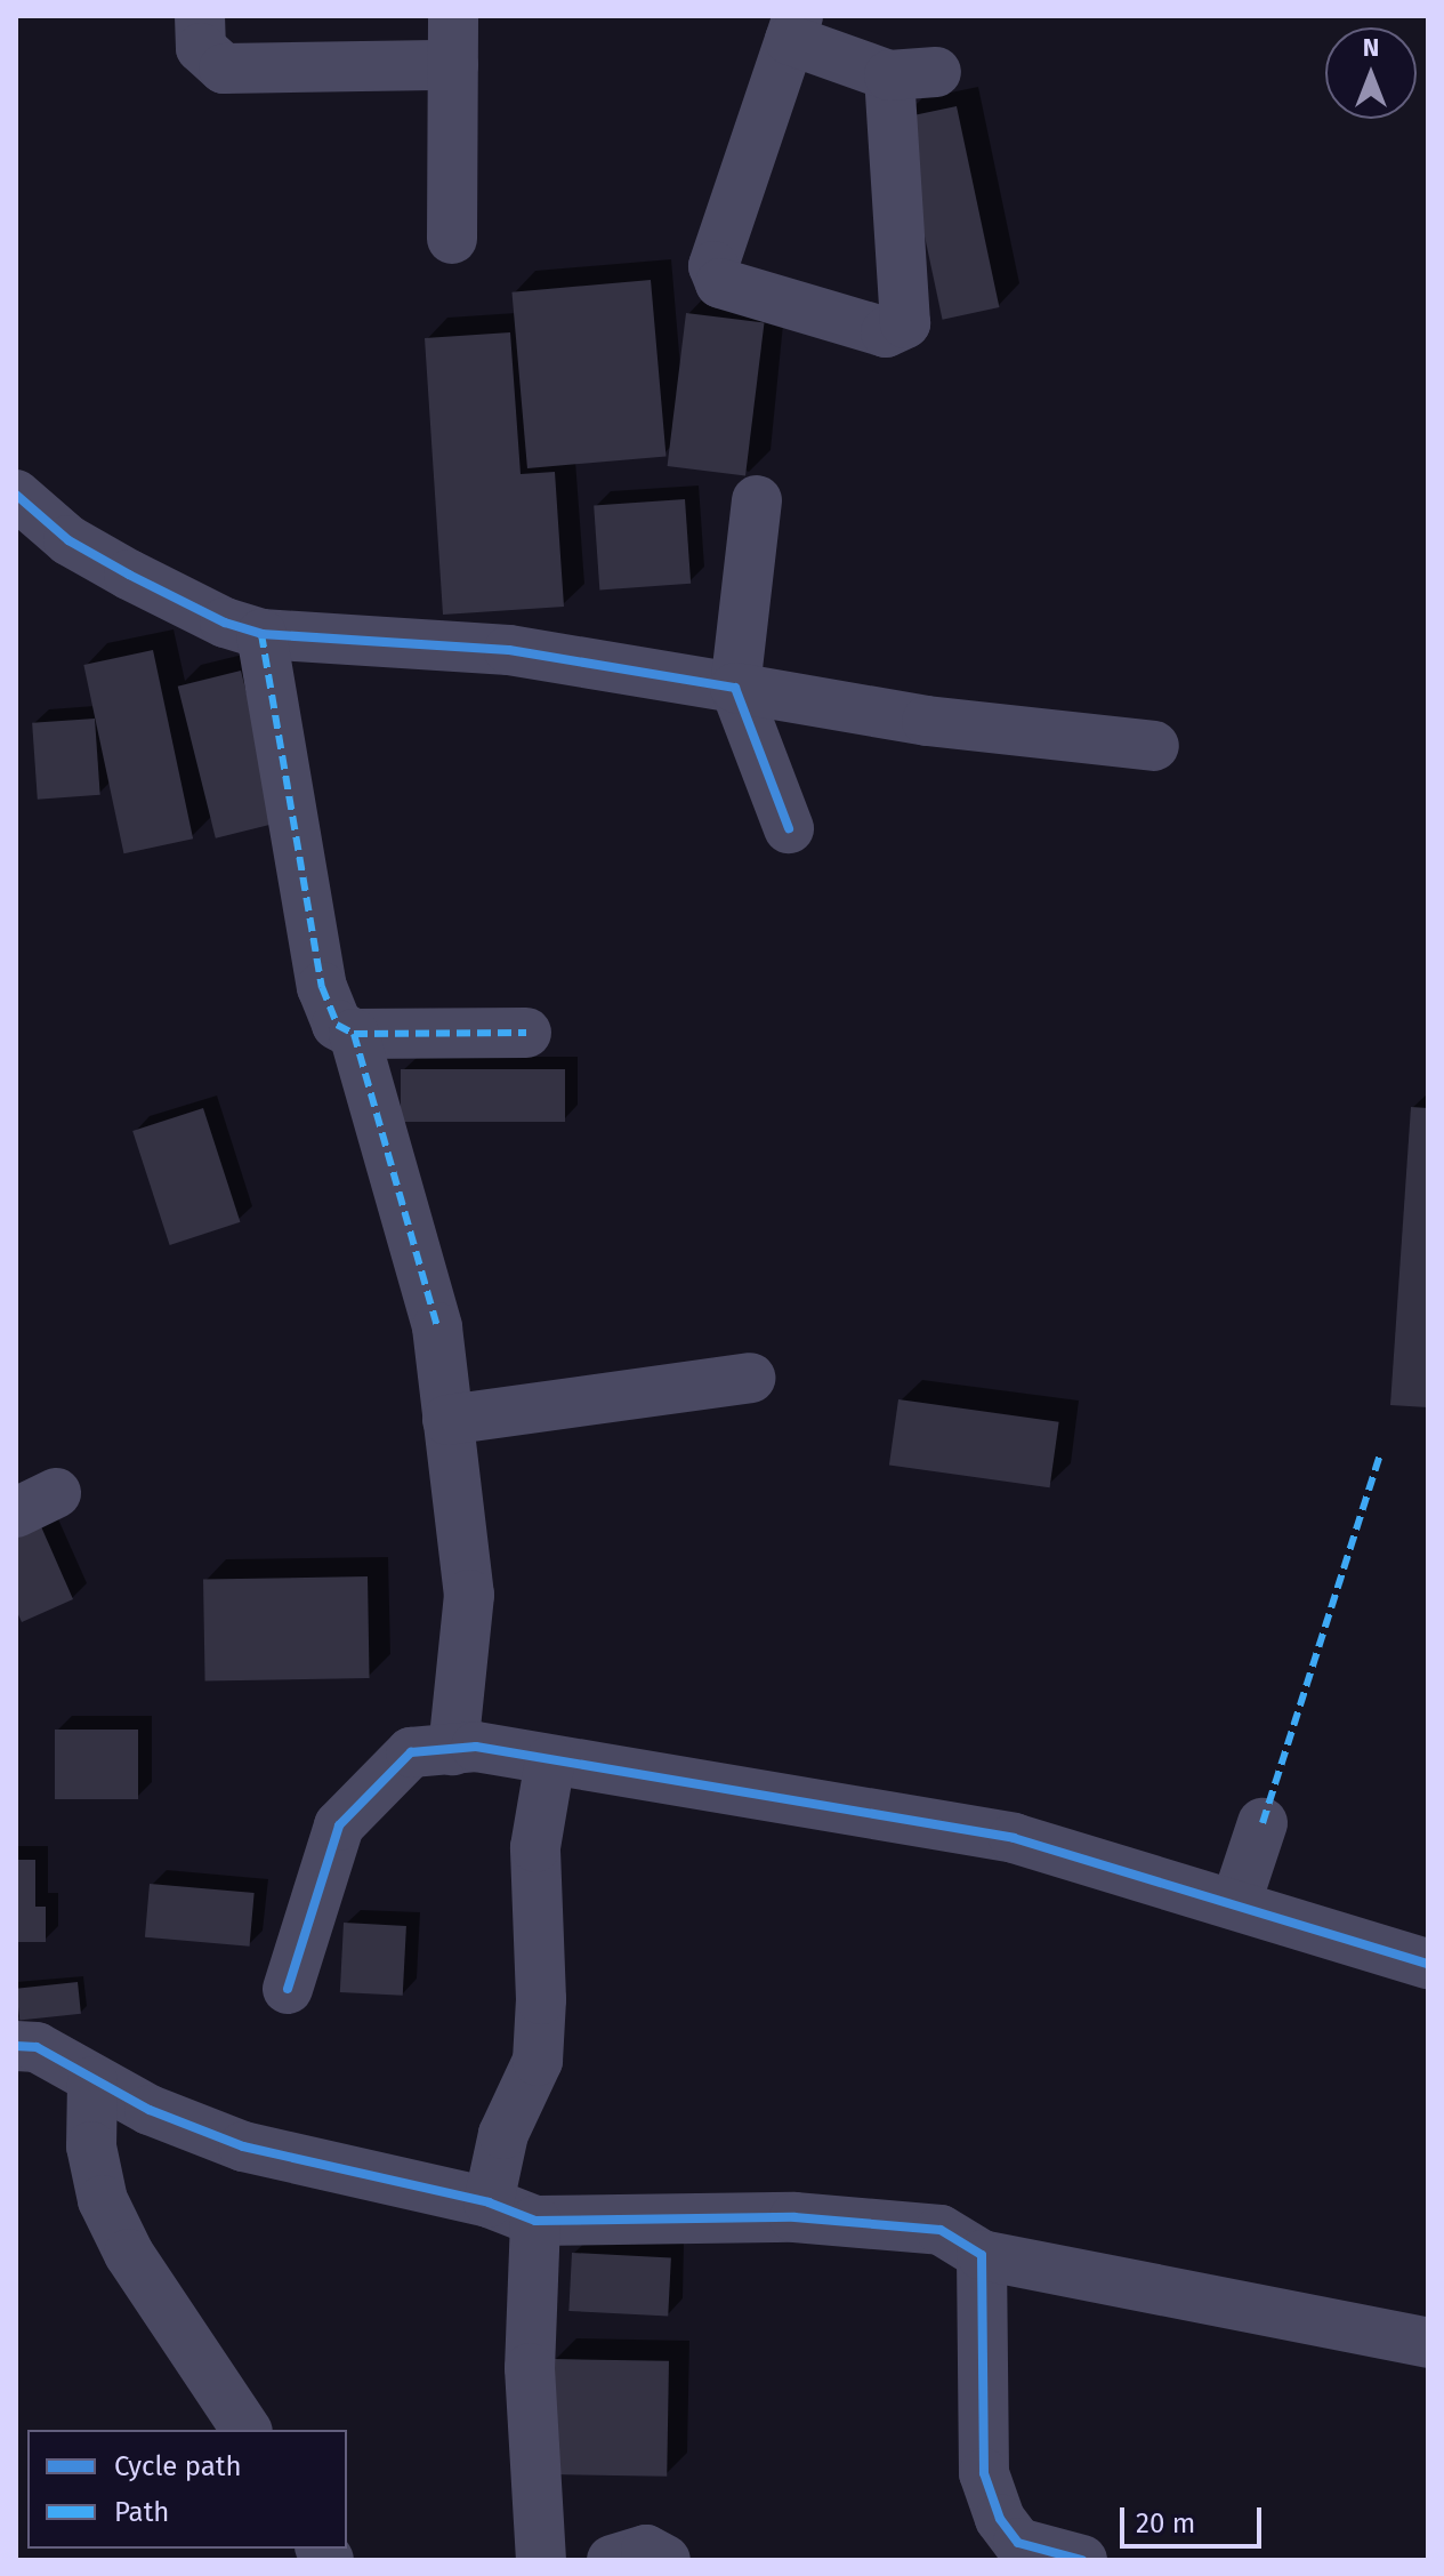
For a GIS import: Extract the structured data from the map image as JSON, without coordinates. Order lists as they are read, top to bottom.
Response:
{
  "legend": ["Cycle path", "Path"],
  "scale_bar": "20 m",
  "north": "top"
}
